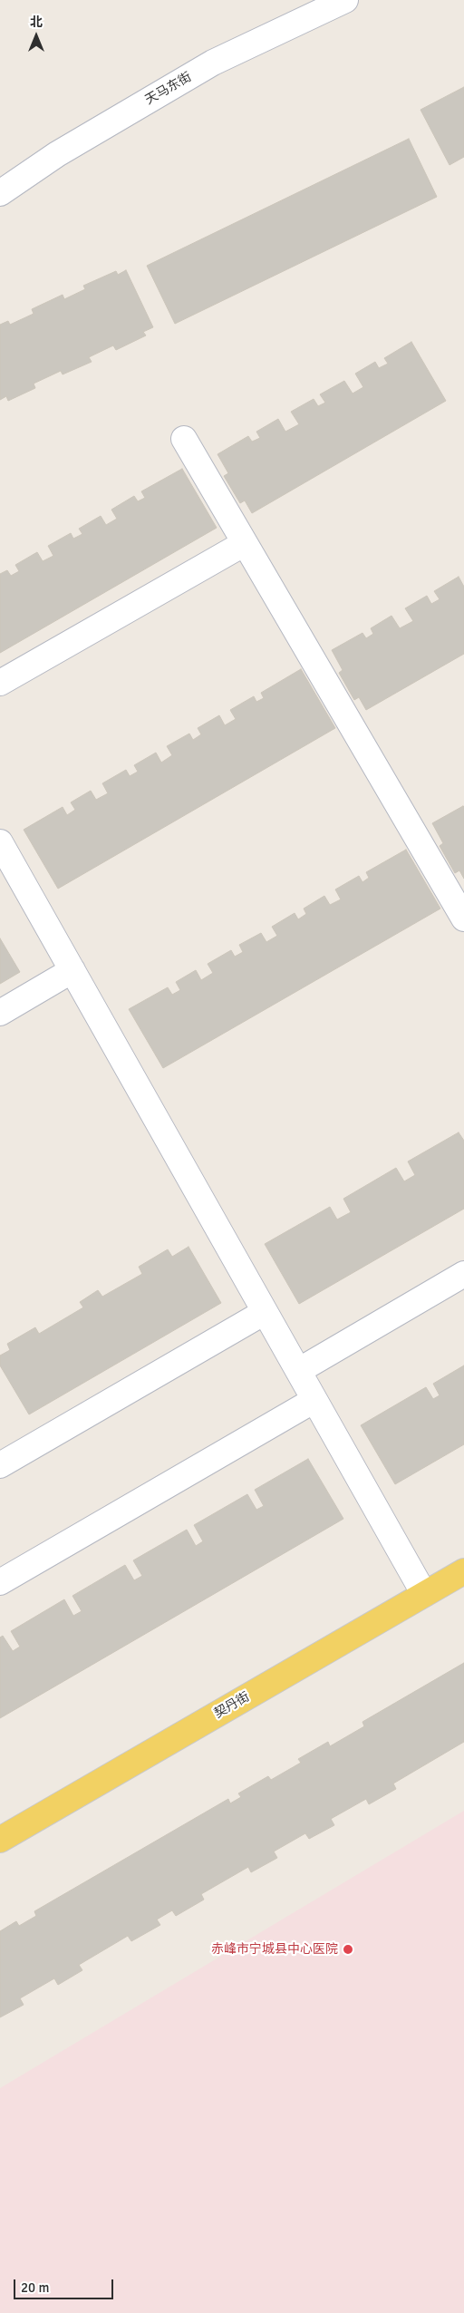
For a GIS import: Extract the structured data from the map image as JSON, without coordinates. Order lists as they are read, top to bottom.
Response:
{
  "streets": {
    "main road": ["契丹街"],
    "street": ["天马东街"]
  },
  "places": ["赤峰市宁城县中心医院"],
  "scale_bar": "20 m",
  "north": "top"
}
